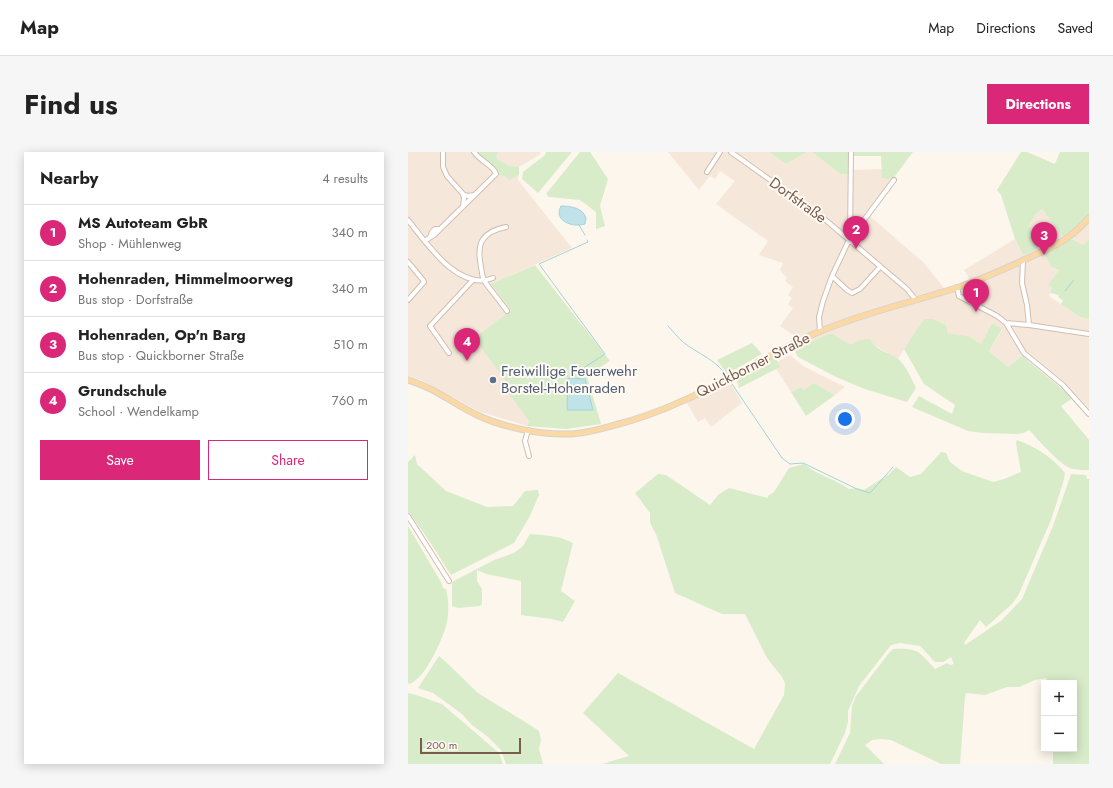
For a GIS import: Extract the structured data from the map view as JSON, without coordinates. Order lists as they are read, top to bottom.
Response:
{
  "streets": {
    "main road": ["Quickborner Straße"],
    "street": ["Dorfstraße"]
  },
  "crossings": [
    ["Dorfstraße", "Quickborner Straße"]
  ],
  "places": ["Freiwillige Feuerwehr Borstel-Hohenraden"],
  "scale_bar": "200 m",
  "page": {
    "header": "Map",
    "nav": ["Map", "Directions", "Saved"],
    "title": "Find us",
    "buttons": [
      "Directions",
      ["Save", "Share"]
    ],
    "heading": ["Nearby", "4 results"],
    "list": [
      {
        "mark": "1",
        "name": "MS Autoteam GbR",
        "note": "Shop · Mühlenweg",
        "value": "340 m"
      },
      {
        "mark": "2",
        "name": "Hohenraden, Himmelmoorweg",
        "note": "Bus stop · Dorfstraße",
        "value": "340 m"
      },
      {
        "mark": "3",
        "name": "Hohenraden, Op'n Barg",
        "note": "Bus stop · Quickborner Straße",
        "value": "510 m"
      },
      {
        "mark": "4",
        "name": "Grundschule",
        "note": "School · Wendelkamp",
        "value": "760 m"
      }
    ],
    "pins": [
      "2",
      "3",
      "1",
      "4"
    ],
    "map_buttons": ["+", "−"],
    "scale": "200 m"
  }
}
